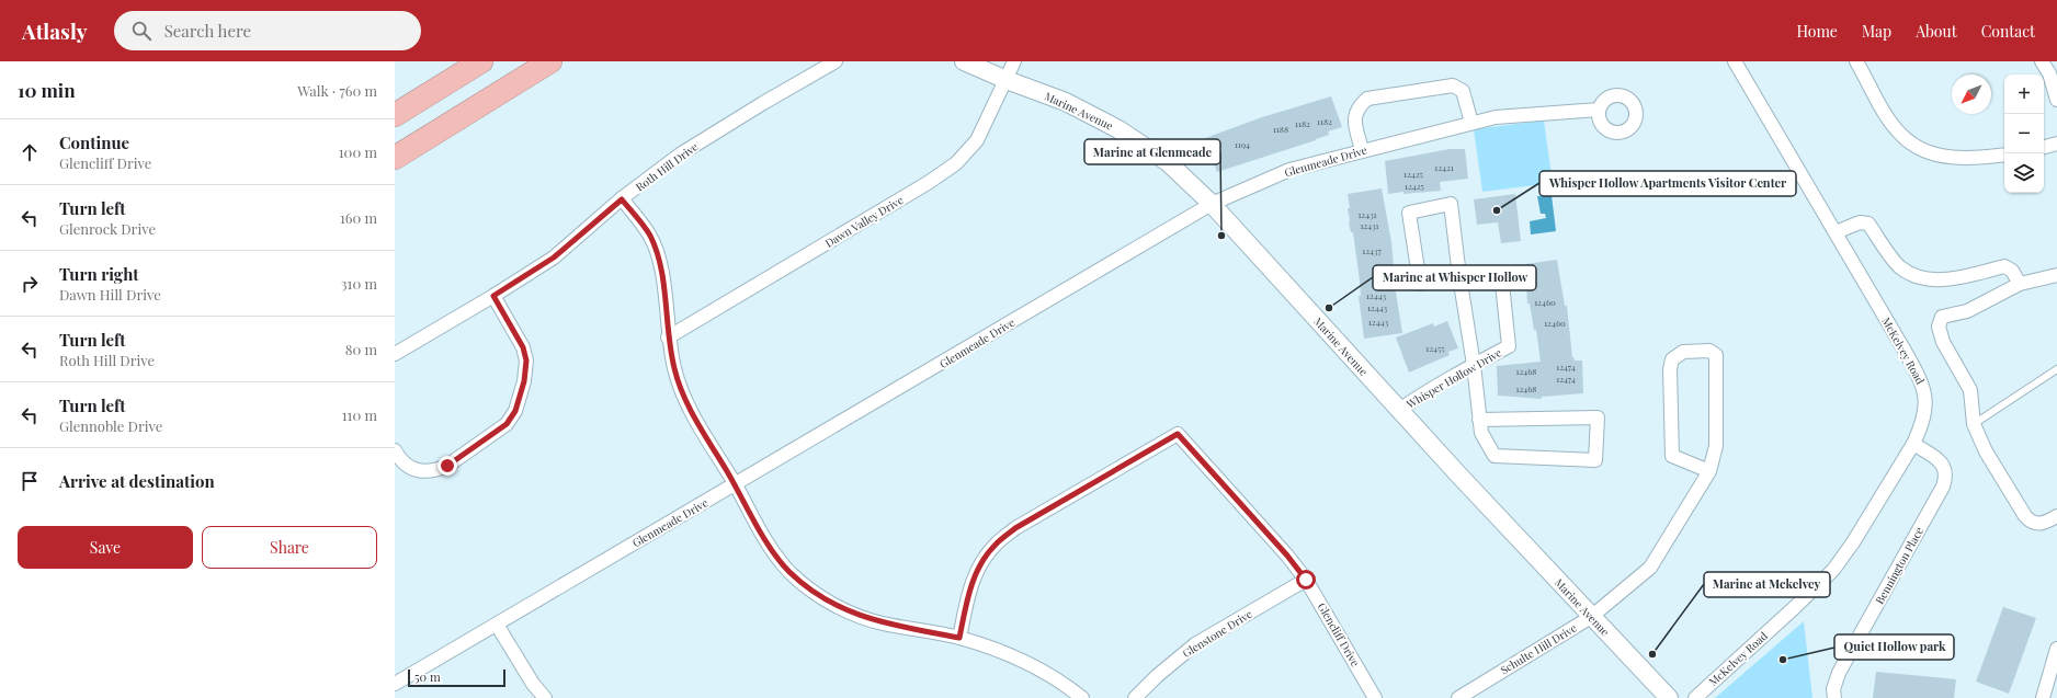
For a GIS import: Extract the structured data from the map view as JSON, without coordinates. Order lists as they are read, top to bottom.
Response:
{
  "streets": {
    "main road": ["Marine Avenue"],
    "street": [
      "Glenmeade Drive",
      "Roth Hill Drive",
      "Dawn Valley Drive",
      "McKelvey Road",
      "Whisper Hollow Drive",
      "Bennington Place",
      "Glenstone Drive",
      "Glencliff Drive",
      "Schulte Hill Drive"
    ]
  },
  "crossings": [
    ["Marine Avenue", "Glenmeade Drive"],
    ["Marine Avenue", "Dawn Valley Drive"],
    ["Marine Avenue", "Whisper Hollow Drive"],
    ["Marine Avenue", "Schulte Hill Drive"],
    ["McKelvey Road", "Bennington Place"],
    ["Glenstone Drive", "Glencliff Drive"]
  ],
  "places": [
    "Whisper Hollow Apartments Visitor Center",
    "Marine at Glenmeade",
    "Marine at Whisper Hollow",
    "Marine at Mckelvey",
    "Quiet Hollow park"
  ],
  "house_numbers": [
    "1182",
    "1182",
    "1188",
    "1194",
    "12421",
    "12425",
    "12425",
    "12431",
    "12431",
    "12437",
    "12443",
    "12460",
    "12443",
    "12443",
    "12460",
    "12455",
    "12474",
    "12468",
    "12474",
    "12468"
  ],
  "scale_bar": "50 m",
  "north": "bottom left",
  "page": {
    "header": "Atlasly",
    "search": "Search here",
    "nav": [
      "Home",
      "Map",
      "About",
      "Contact"
    ],
    "heading": ["10 min", "Walk · 760 m"],
    "map_buttons": ["+", "−"],
    "list": [
      ["Continue", "Glencliff Drive", "100 m"],
      ["Turn left", "Glenrock Drive", "160 m"],
      ["Turn right", "Dawn Hill Drive", "310 m"],
      ["Turn left", "Roth Hill Drive", "80 m"],
      ["Turn left", "Glennoble Drive", "110 m"],
      "Arrive at destination"
    ],
    "buttons": ["Save", "Share"],
    "scale": "50 m"
  }
}
